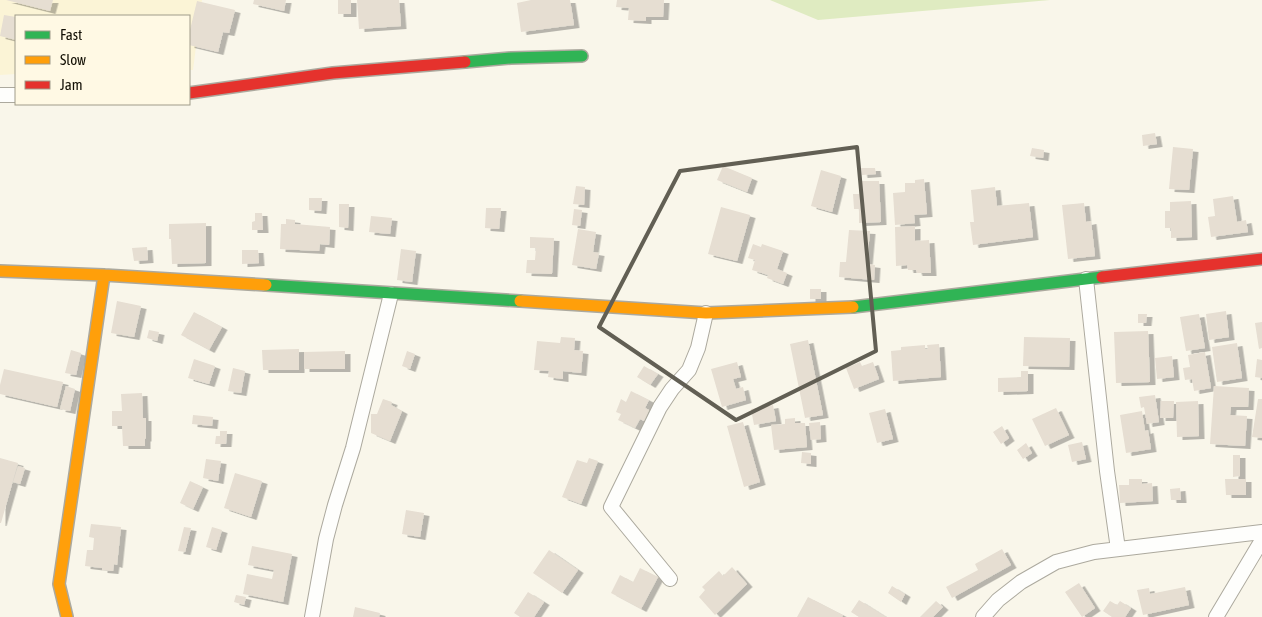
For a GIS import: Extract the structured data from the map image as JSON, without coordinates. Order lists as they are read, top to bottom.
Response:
{
  "legend": ["Fast", "Slow", "Jam"]
}
